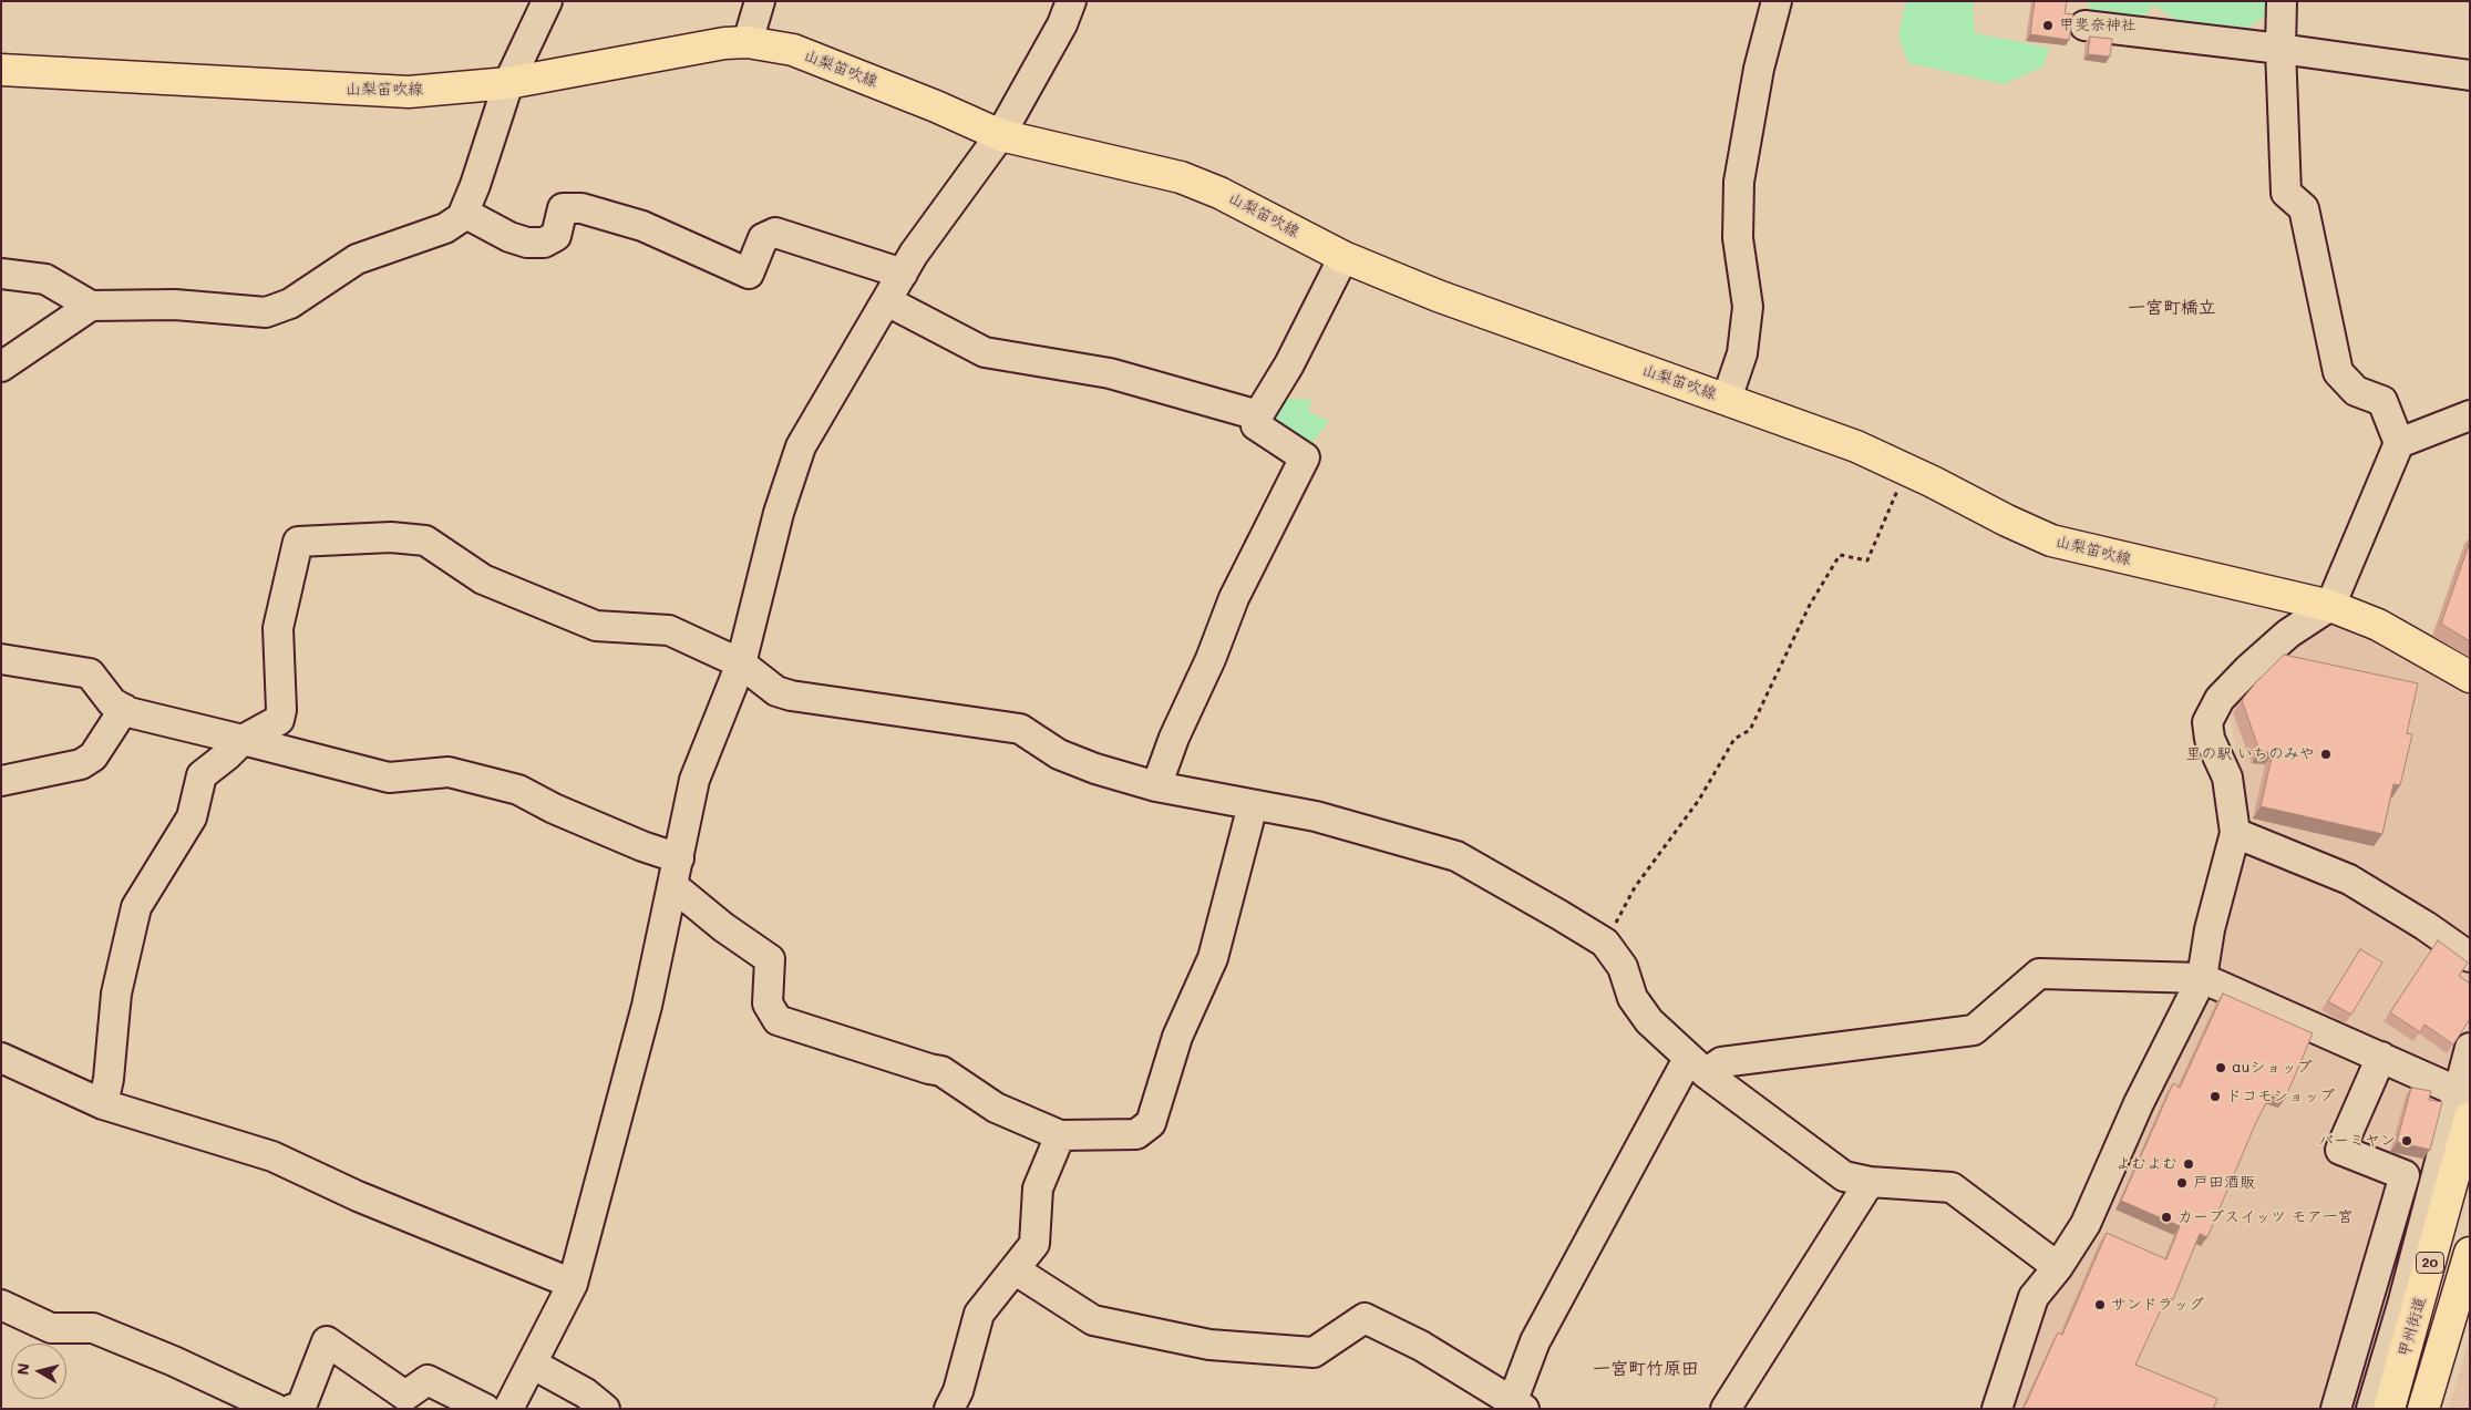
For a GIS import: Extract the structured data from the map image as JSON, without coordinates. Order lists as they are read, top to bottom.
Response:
{
  "streets": {
    "main road": ["山梨笛吹線", "20", "甲州街道"]
  },
  "districts": ["一宮町橋立", "一宮町竹原田"],
  "places": [
    "甲斐奈神社",
    "里の駅 いちのみや",
    "auショップ",
    "ドコモショップ",
    "バーミヤン",
    "よむよむ",
    "戸田酒販",
    "カーブスイッツ モア一宮",
    "サンドラッグ"
  ],
  "north": "left"
}
